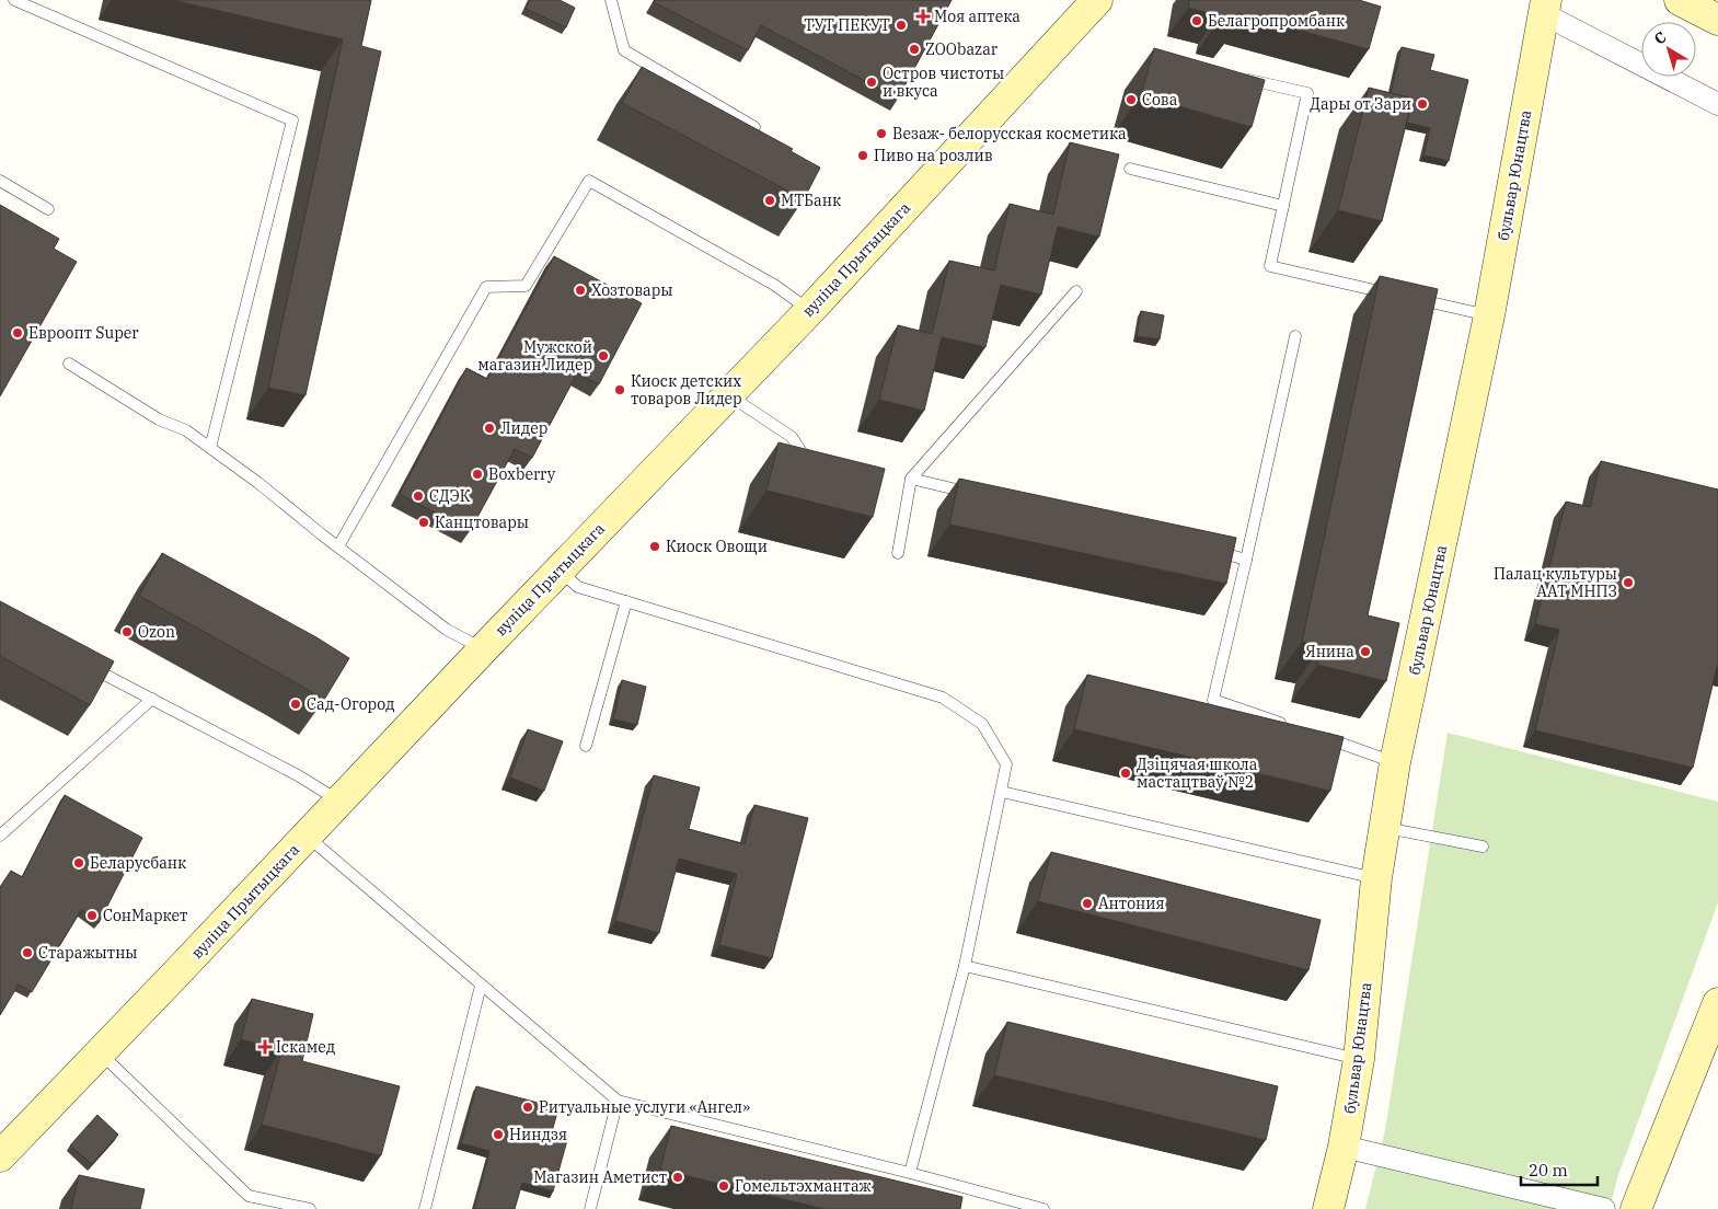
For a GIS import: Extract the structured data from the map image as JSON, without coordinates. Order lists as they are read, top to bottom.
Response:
{
  "streets": {
    "street": ["бульвар Юнацтва", "вуліца Прытыцкага"]
  },
  "places": {
    "health": ["Моя аптека", "Іскамед"],
    "other": [
      "Белагропромбанк",
      "ТУТ ПЕКУТ",
      "ZOObazar",
      "Остров чистоты и вкуса",
      "Сова",
      "Дары от Зари",
      "Везаж- белорусская косметика",
      "Пиво на розлив",
      "МТБанк",
      "Хозтовары",
      "Евроопт Super",
      "Мужской магазин Лидер",
      "Киоск детских товаров Лидер",
      "Лидер",
      "Boxberry",
      "СДЭК",
      "Канцтовары",
      "Киоск Овощи",
      "Палац культуры ААТ МНПЗ",
      "Ozon",
      "Янина",
      "Сад-Огород",
      "Дзіцячая школа мастацтваў №2",
      "Беларусбанк",
      "Антония",
      "СонМаркет",
      "Старажытны",
      "Ритуальные услуги «Ангел»",
      "Ниндзя",
      "Магазин Аметист",
      "Гомельтэхмантаж"
    ]
  },
  "scale_bar": "20 m",
  "north": "top left"
}
